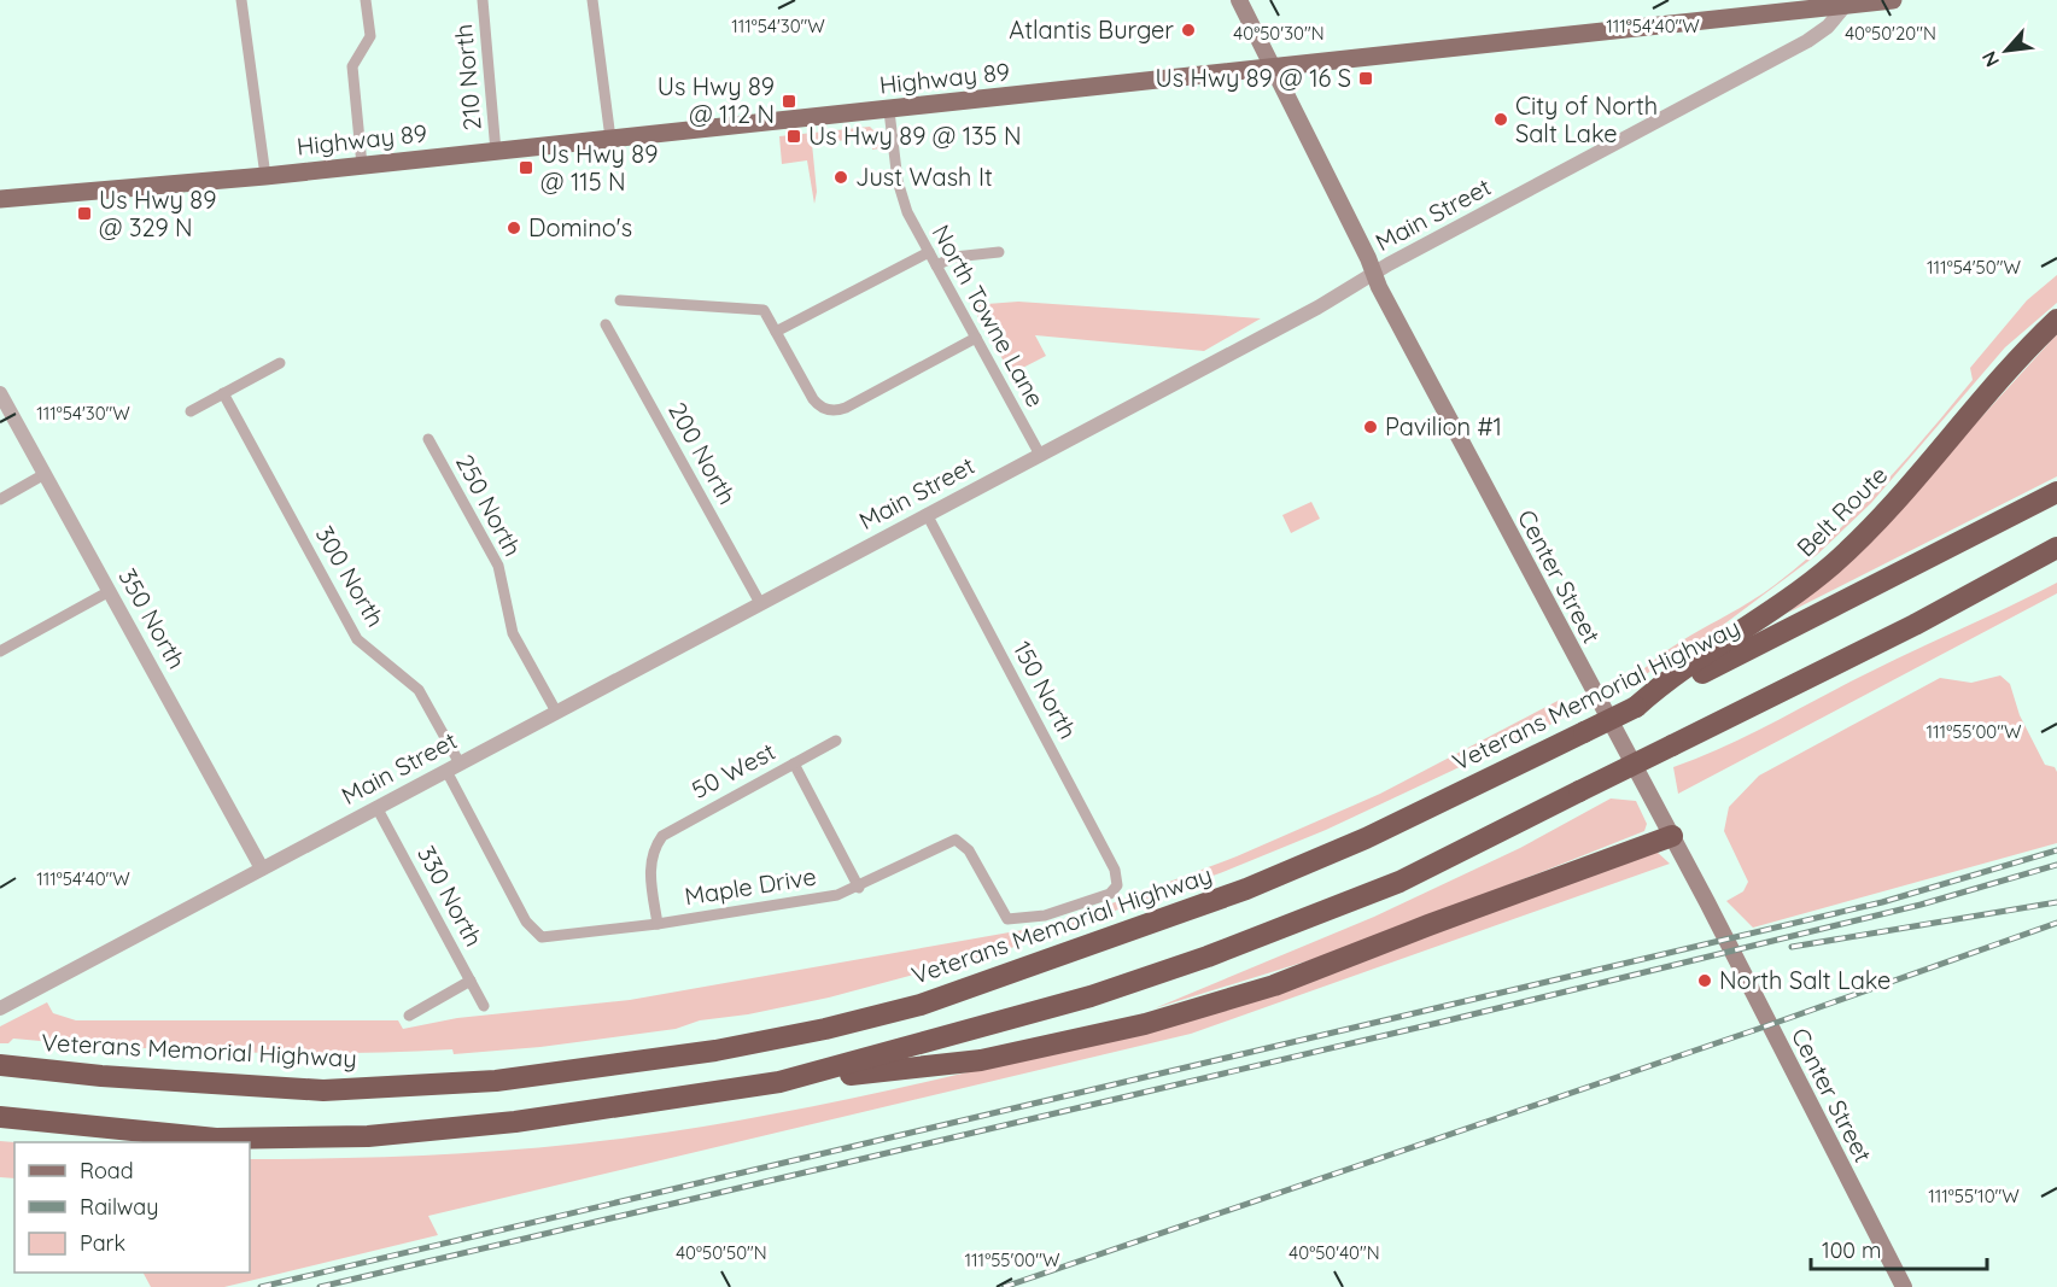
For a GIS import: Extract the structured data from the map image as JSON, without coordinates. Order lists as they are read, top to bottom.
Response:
{
  "streets": {
    "highway": ["Belt Route", "Veterans Memorial Highway"],
    "main road": ["Highway 89", "Center Street"],
    "street": [
      "210 North",
      "Main Street",
      "North Towne Lane",
      "200 North",
      "250 North",
      "300 North",
      "350 North",
      "150 North",
      "50 West",
      "Maple Drive",
      "330 North"
    ]
  },
  "crossings": [
    ["210 North", "Highway 89"],
    ["Highway 89", "Main Street"],
    ["Highway 89", "North Towne Lane"],
    ["Highway 89", "Center Street"],
    ["Main Street", "North Towne Lane"],
    ["Main Street", "200 North"],
    ["Main Street", "250 North"],
    ["Main Street", "300 North"],
    ["Main Street", "Center Street"],
    ["Main Street", "350 North"],
    ["Main Street", "150 North"],
    ["Main Street", "330 North"],
    ["Belt Route", "Veterans Memorial Highway"],
    ["300 North", "Maple Drive"],
    ["150 North", "Maple Drive"],
    ["50 West", "Maple Drive"]
  ],
  "places": {
    "other": [
      "Atlantis Burger",
      "City of North Salt Lake",
      "Just Wash It",
      "Domino's",
      "Pavilion #1",
      "North Salt Lake"
    ],
    "transit": [
      "Us Hwy 89 @ 16 S",
      "Us Hwy 89 @ 112 N",
      "Us Hwy 89 @ 135 N",
      "Us Hwy 89 @ 115 N",
      "Us Hwy 89 @ 329 N"
    ]
  },
  "legend": ["Road", "Railway", "Park"],
  "scale_bar": "100 m",
  "north": "bottom left",
  "coordinates": [
    "111°54'40\"W",
    "111°54'30\"W",
    "40°50'30\"N",
    "40°50'20\"N",
    "111°54'50\"W",
    "111°55'00\"W",
    "111°55'10\"W",
    "40°50'50\"N",
    "40°50'40\"N"
  ]
}
